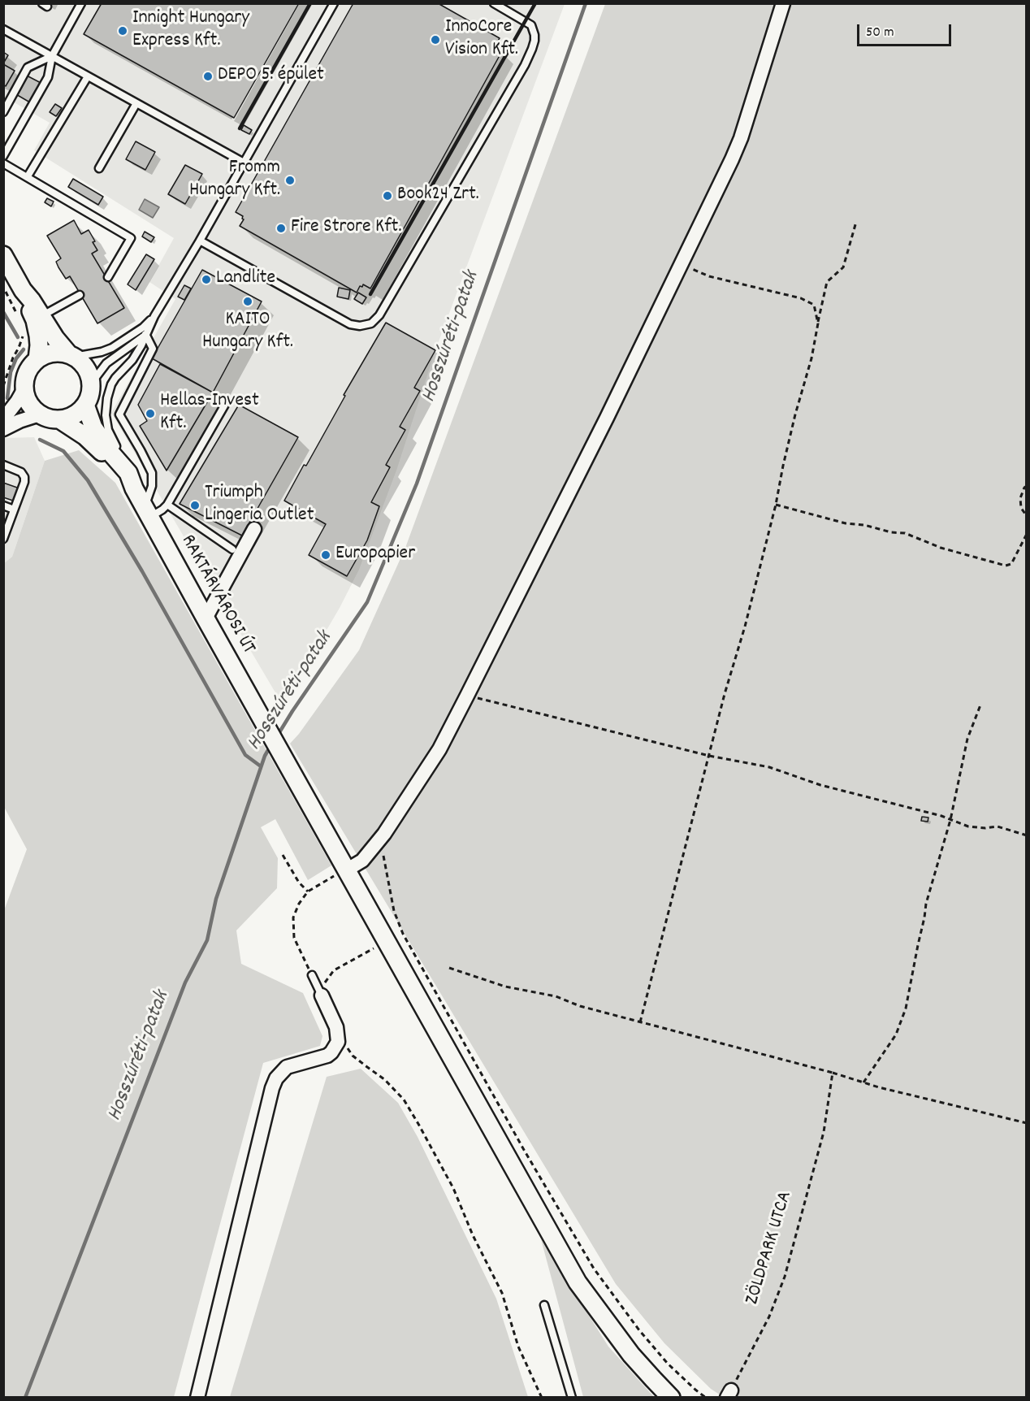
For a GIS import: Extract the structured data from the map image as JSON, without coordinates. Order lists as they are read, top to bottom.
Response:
{
  "streets": {
    "street": ["RAKTÁRVÁROSI ÚT"],
    "path": ["ZÖLDPARK UTCA"]
  },
  "water": ["Hosszúréti-patak"],
  "places": [
    "Innight Hungary Express Kft.",
    "InnoCore Vision Kft.",
    "DEPO 5. épület",
    "Fromm Hungary Kft.",
    "Book24 Zrt.",
    "Fire Strore Kft.",
    "Landlite",
    "KAITO Hungary Kft.",
    "Hellas-Invest Kft.",
    "Triumph Lingeria Outlet",
    "Europapier"
  ],
  "scale_bar": "50 m"
}
